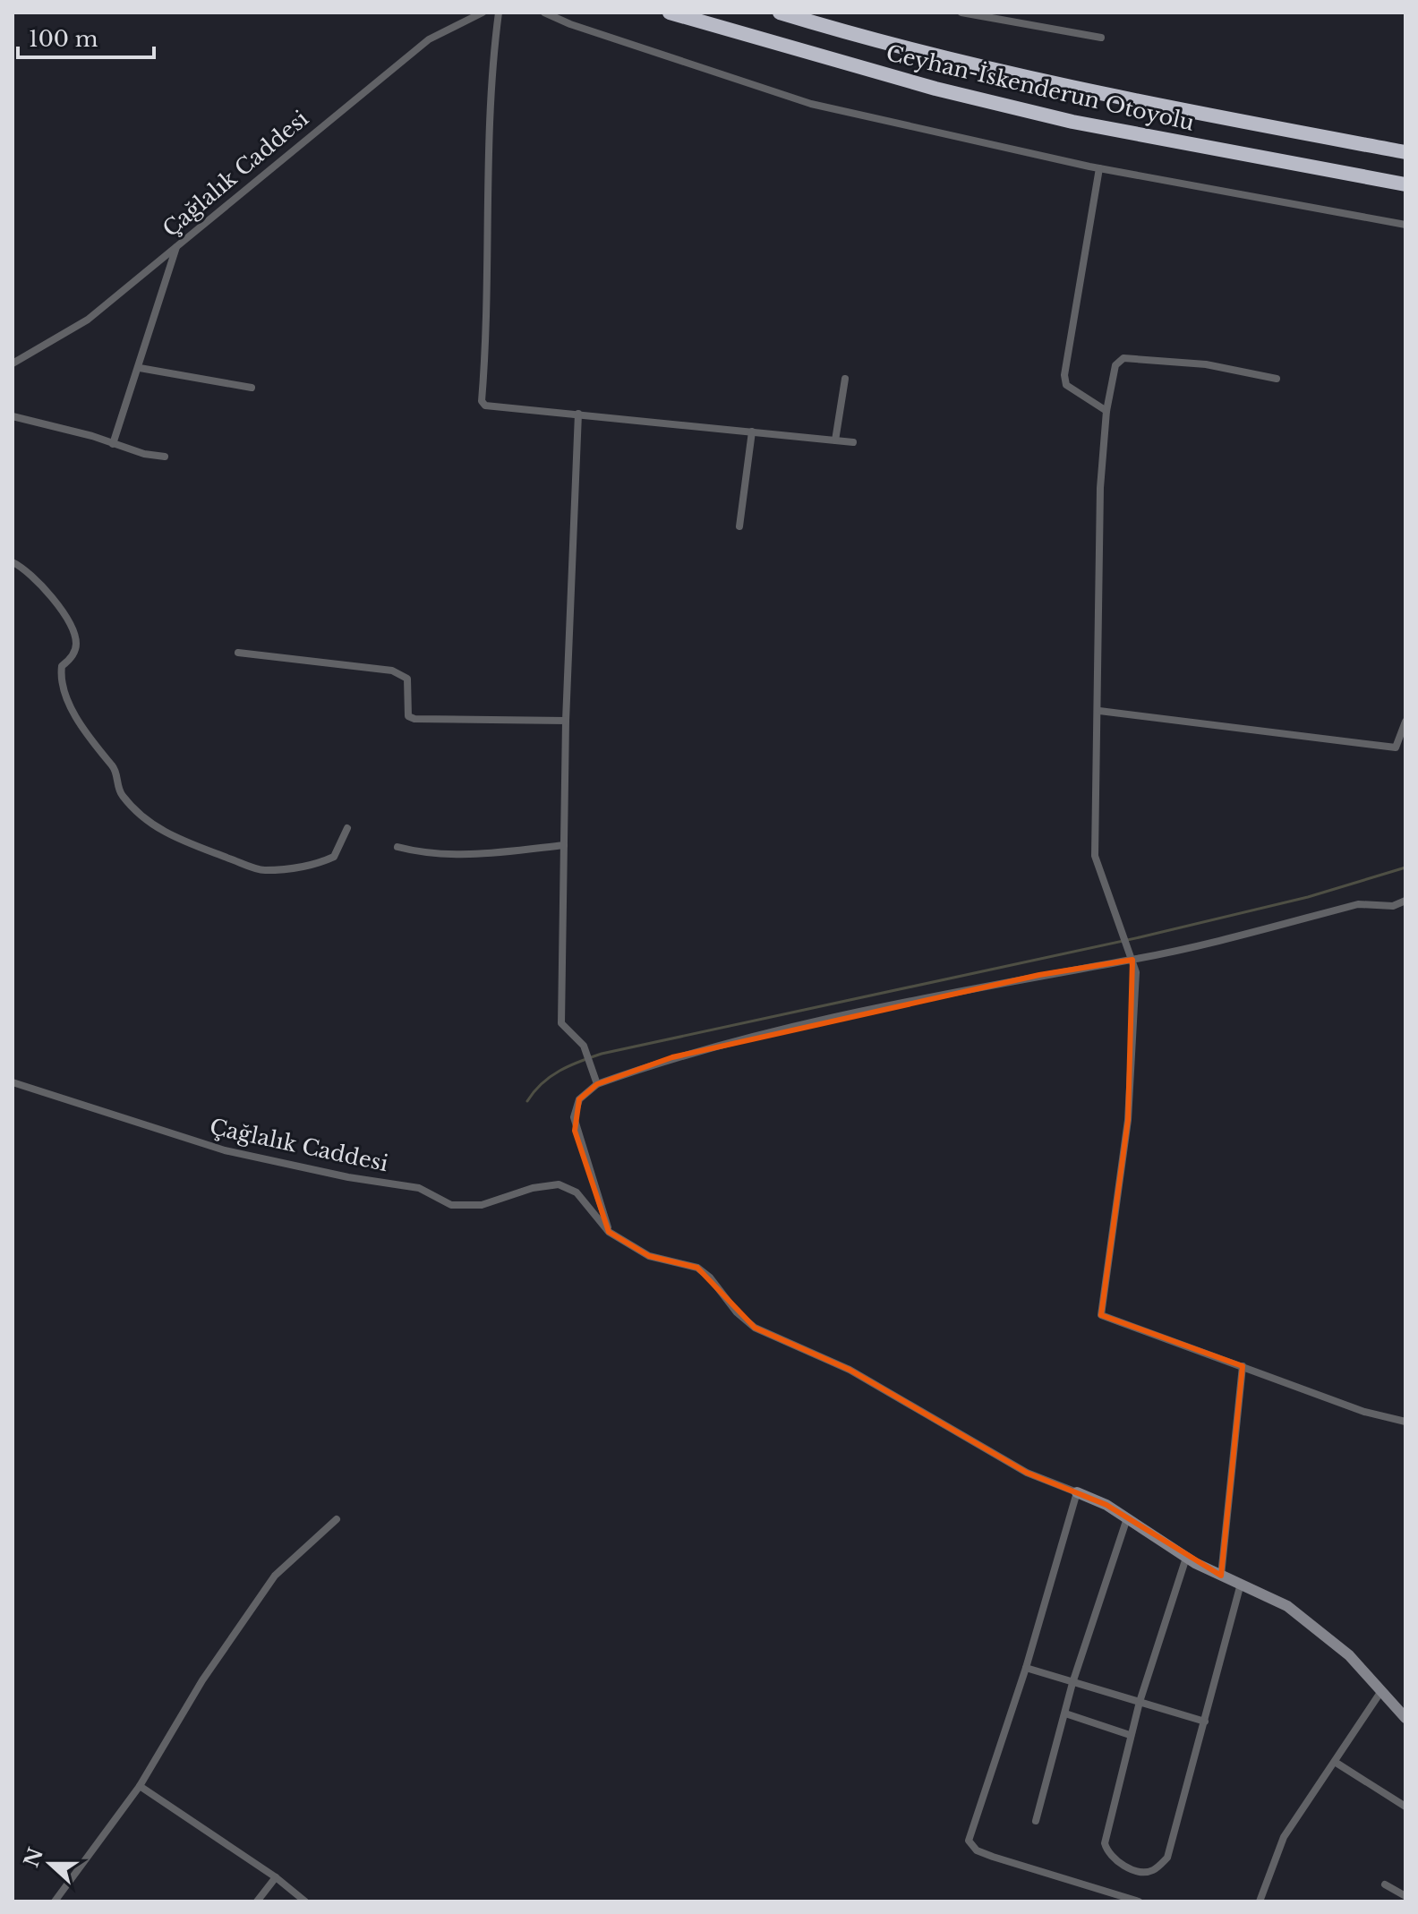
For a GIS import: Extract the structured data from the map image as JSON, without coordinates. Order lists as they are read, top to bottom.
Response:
{
  "streets": {
    "highway": ["Ceyhan-İskenderun Otoyolu"],
    "street": ["Çağlalık Caddesi"]
  },
  "scale_bar": "100 m",
  "north": "left"
}
